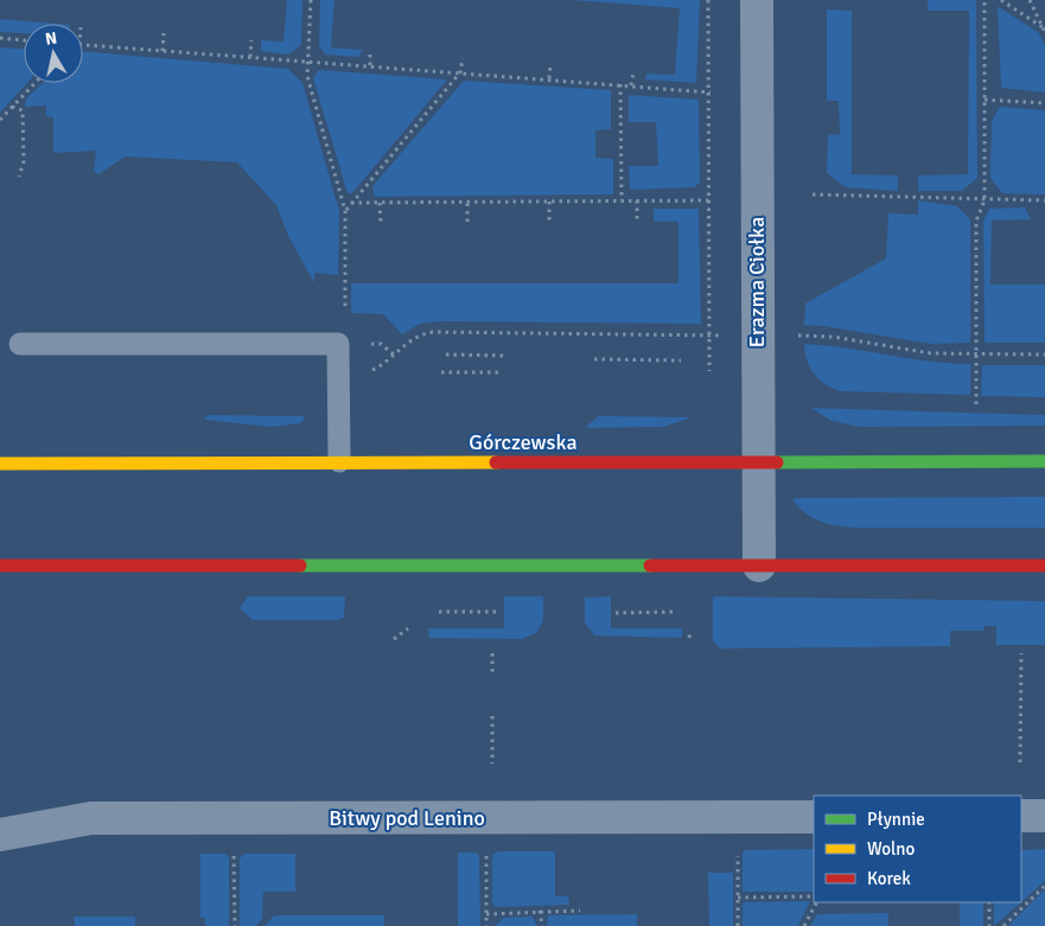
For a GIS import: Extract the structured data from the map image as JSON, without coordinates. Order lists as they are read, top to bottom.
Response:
{
  "streets": {
    "main road": ["Górczewska"],
    "street": ["Erazma Ciołka", "Bitwy pod Lenino"]
  },
  "crossings": [
    ["Erazma Ciołka", "Górczewska"]
  ],
  "legend": ["Płynnie", "Wolno", "Korek"],
  "north": "top"
}
